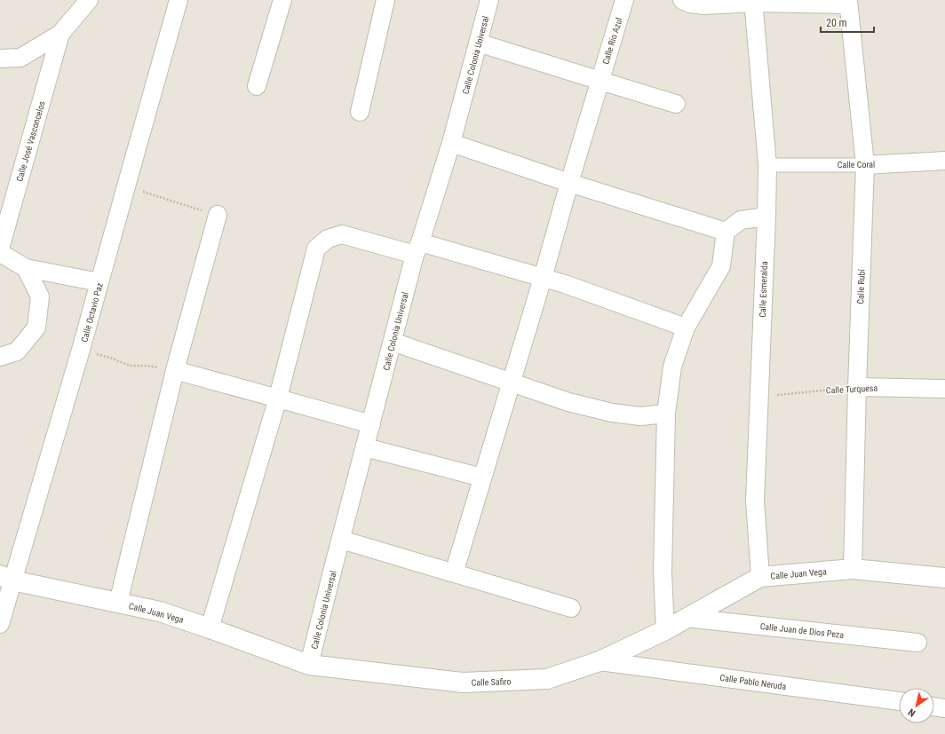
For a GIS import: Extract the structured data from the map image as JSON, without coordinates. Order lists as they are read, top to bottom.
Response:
{
  "streets": {
    "street": [
      "Calle Río Azul",
      "Calle Colonia Universal",
      "Calle José Vasconcelos",
      "Calle Coral",
      "Calle Rubí",
      "Calle Esmeralda",
      "Calle Octavio Paz",
      "Calle Turquesa",
      "Calle Juan Vega",
      "Calle Juan de Dios Peza",
      "Calle Safiro",
      "Calle Pablo Neruda"
    ]
  },
  "crossings": [
    ["Calle Colonia Universal", "Calle Juan Vega"],
    ["Calle Colonia Universal", "Calle Safiro"],
    ["Calle Coral", "Calle Rubí"],
    ["Calle Coral", "Calle Esmeralda"],
    ["Calle Rubí", "Calle Turquesa"],
    ["Calle Rubí", "Calle Juan Vega"],
    ["Calle Esmeralda", "Calle Turquesa"],
    ["Calle Esmeralda", "Calle Juan Vega"],
    ["Calle Octavio Paz", "Calle Juan Vega"],
    ["Calle Juan Vega", "Calle Juan de Dios Peza"],
    ["Calle Juan Vega", "Calle Safiro"],
    ["Calle Safiro", "Calle Pablo Neruda"]
  ],
  "scale_bar": "20 m",
  "north": "bottom left"
}
